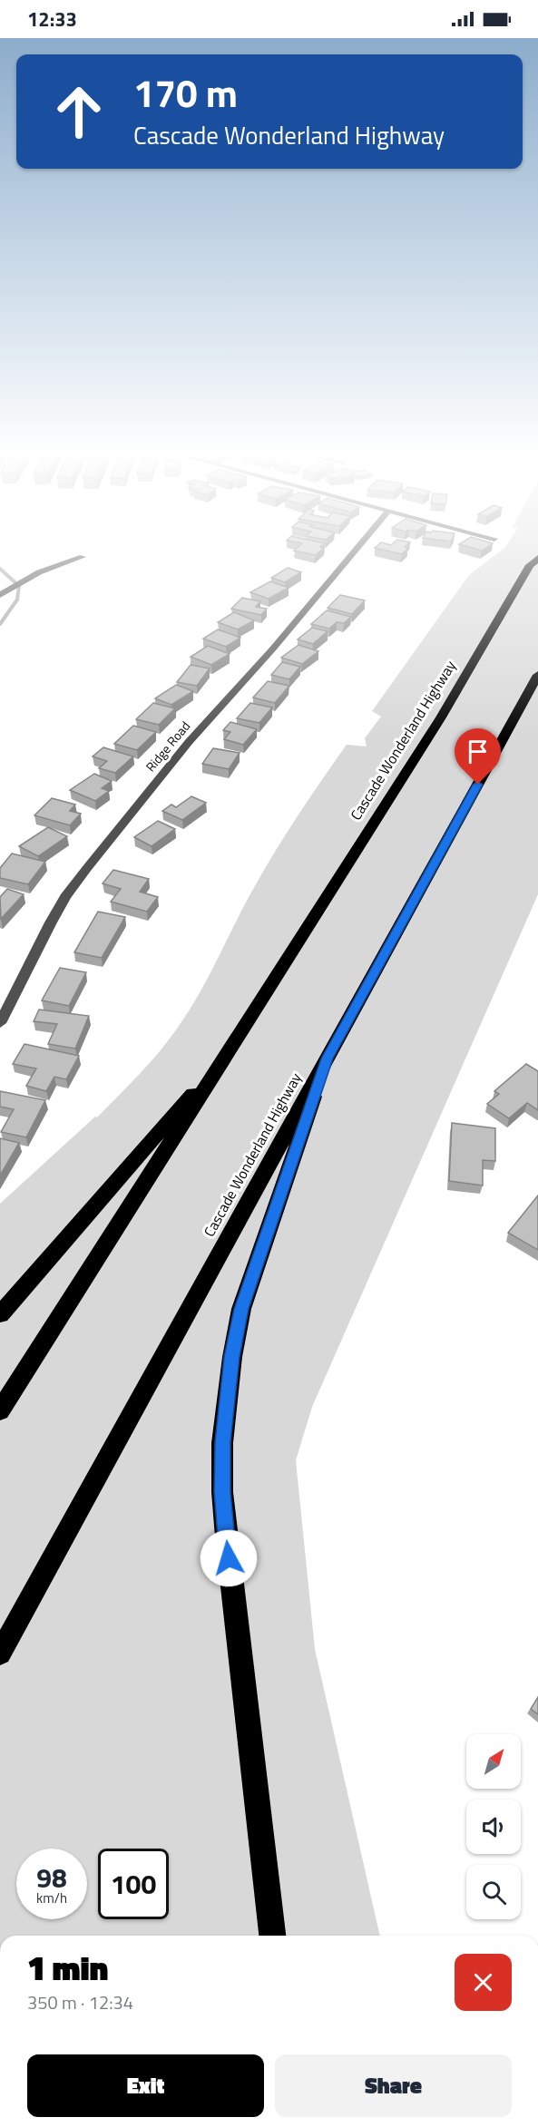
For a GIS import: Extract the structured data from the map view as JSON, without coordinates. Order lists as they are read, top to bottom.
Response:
{
  "streets": {
    "highway": ["Cascade Wonderland Highway"],
    "street": ["Ridge Road"]
  },
  "north": "top right",
  "page": {
    "status": "12:33",
    "turn": ["170 m", "Cascade Wonderland Highway"],
    "speed": "98 km/h",
    "limit": "100",
    "heading": ["1 min", "350 m · 12:34"],
    "buttons": ["Exit", "Share"]
  }
}
